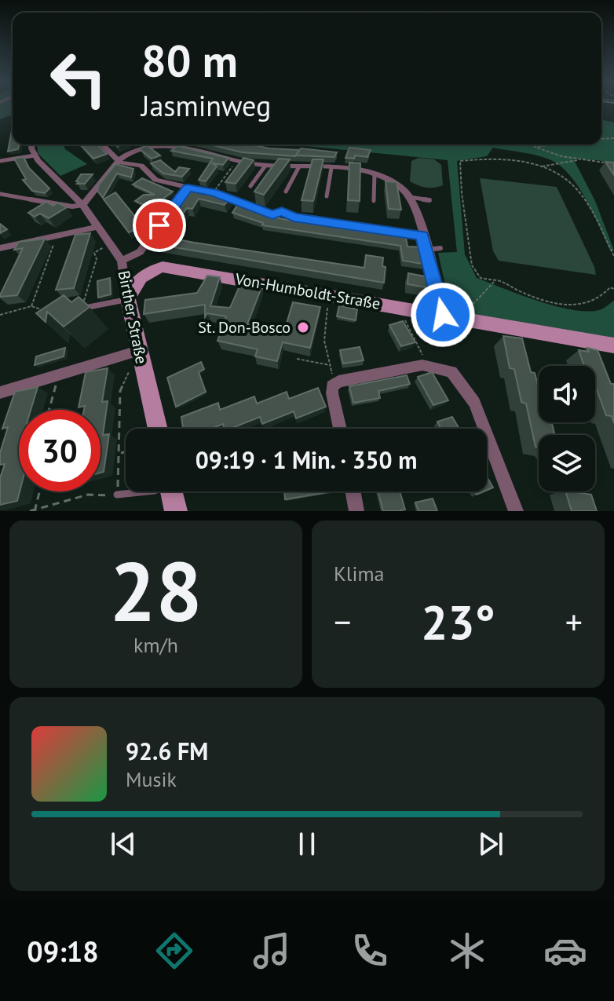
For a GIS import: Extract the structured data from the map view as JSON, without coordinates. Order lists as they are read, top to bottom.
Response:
{
  "streets": {
    "street": ["Von-Humboldt-Straße", "Birther Straße"]
  },
  "crossings": [
    ["Von-Humboldt-Straße", "Birther Straße"]
  ],
  "places": ["St. Don-Bosco"],
  "page": {
    "turn": ["80 m", "Jasminweg"],
    "limit": "30",
    "trip": "09:19 · 1 Min. · 350 m",
    "tile": [
      ["28", "km/h"],
      "Klima"
    ],
    "heat": ["−", "23°", "+"],
    "song": ["92.6 FM", "Musik"],
    "tabs": "09:18"
  }
}
